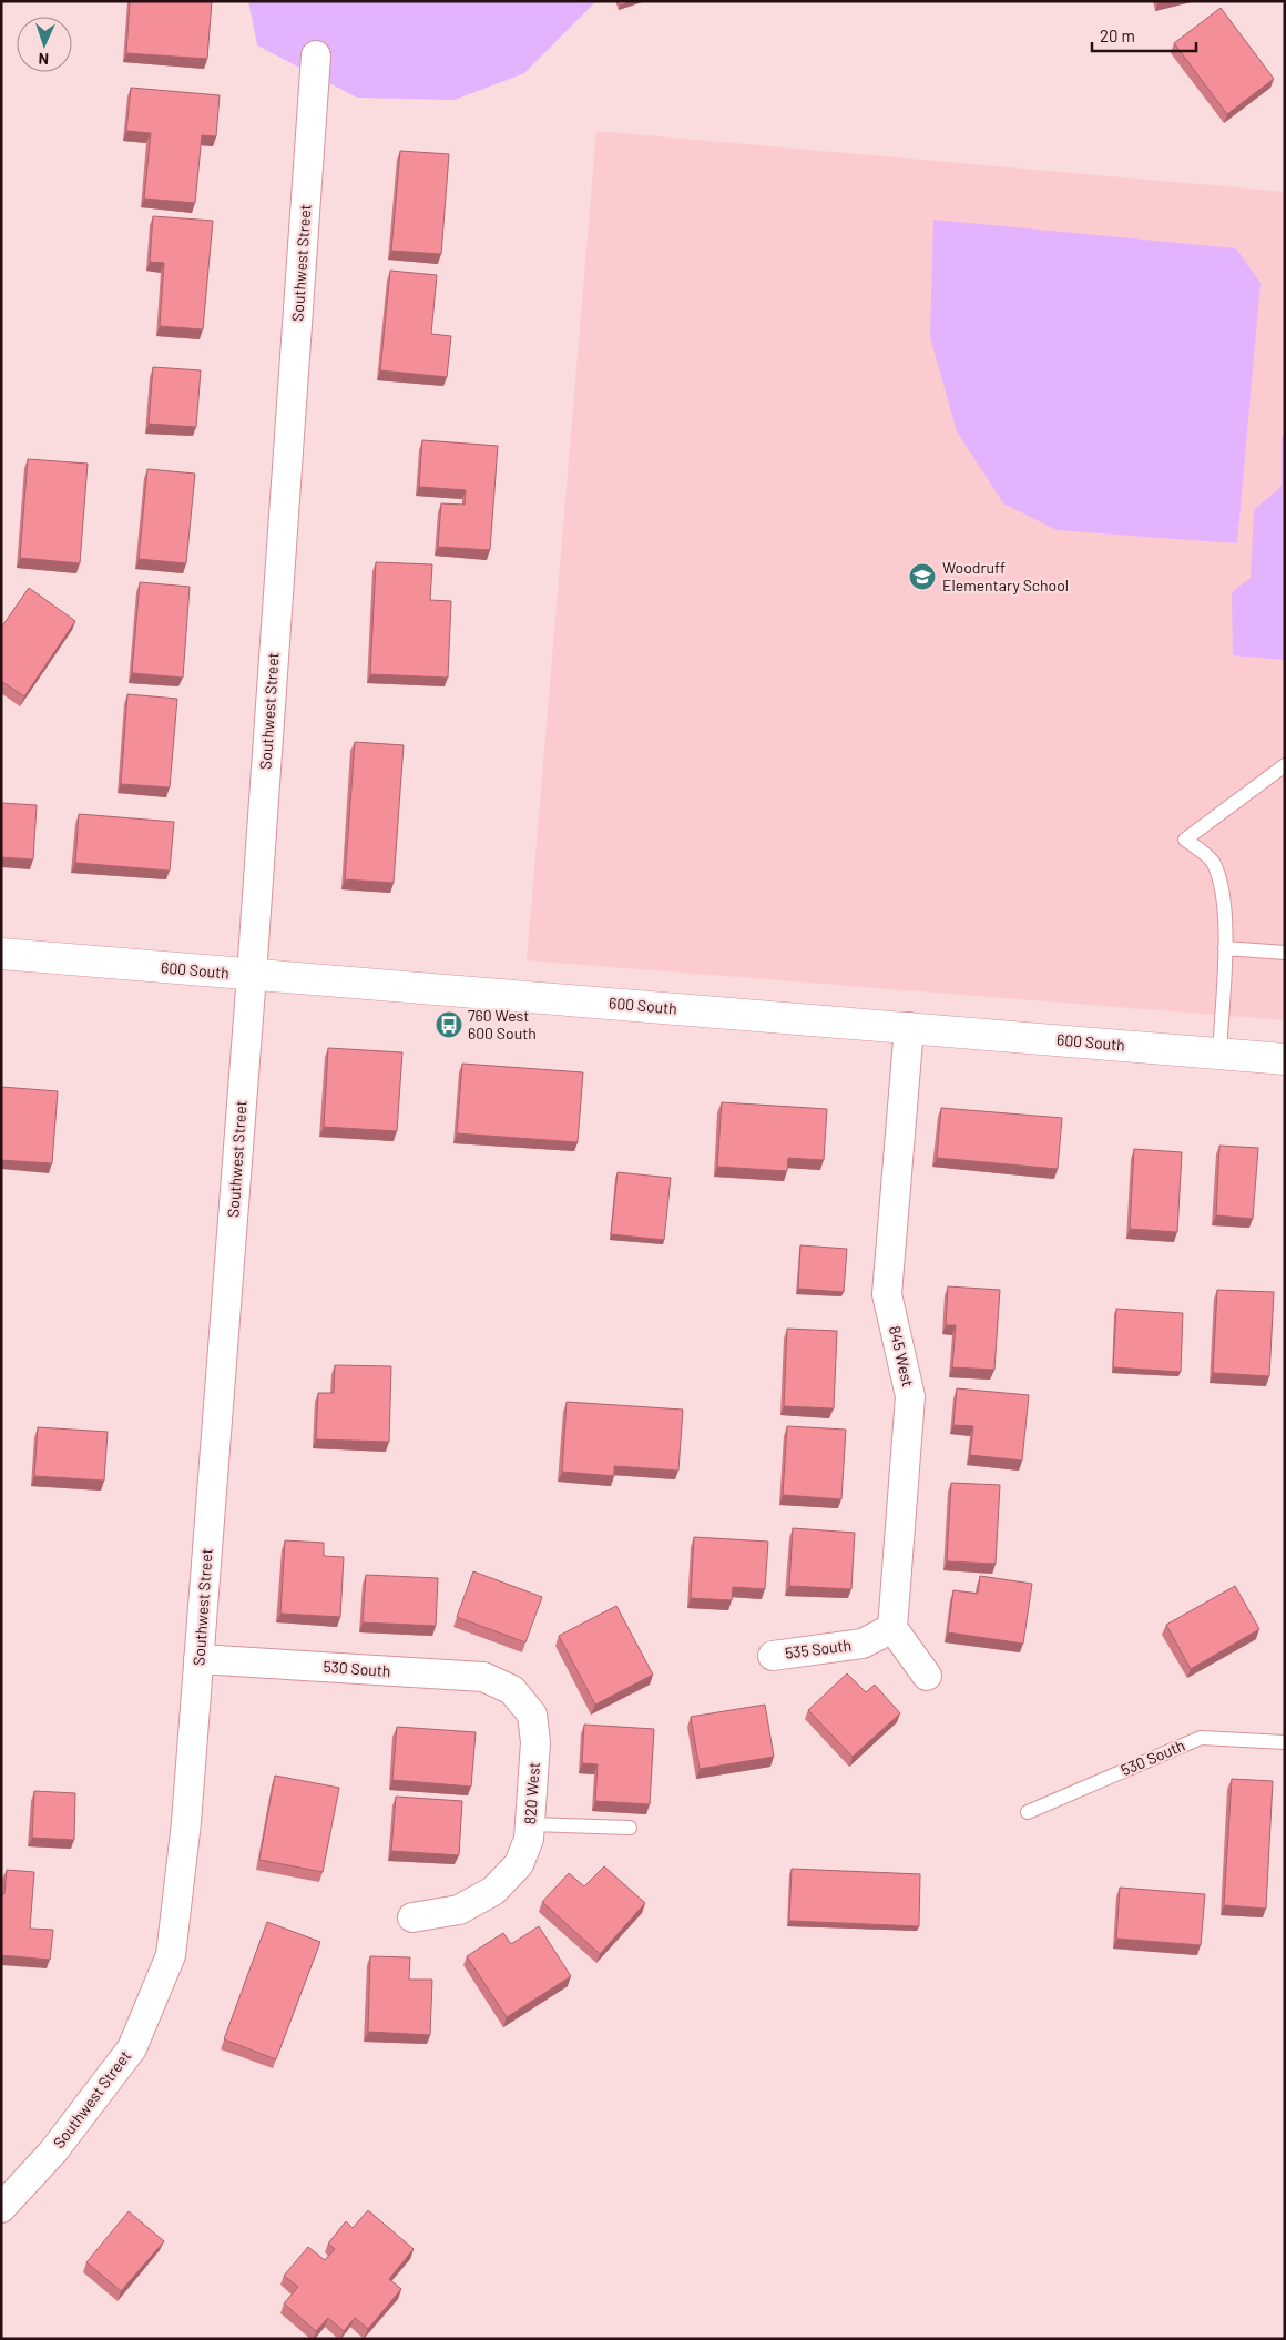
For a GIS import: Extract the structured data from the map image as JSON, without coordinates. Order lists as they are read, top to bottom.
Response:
{
  "streets": {
    "street": [
      "Southwest Street",
      "600 South",
      "845 West",
      "535 South",
      "530 South",
      "820 West"
    ]
  },
  "crossings": [
    ["Southwest Street", "600 South"],
    ["Southwest Street", "530 South"],
    ["600 South", "845 West"],
    ["845 West", "535 South"],
    ["530 South", "820 West"]
  ],
  "places": {
    "school or university": ["Woodruff Elementary School"],
    "bus stop": ["760 West 600 South"]
  },
  "scale_bar": "20 m",
  "north": "bottom"
}
